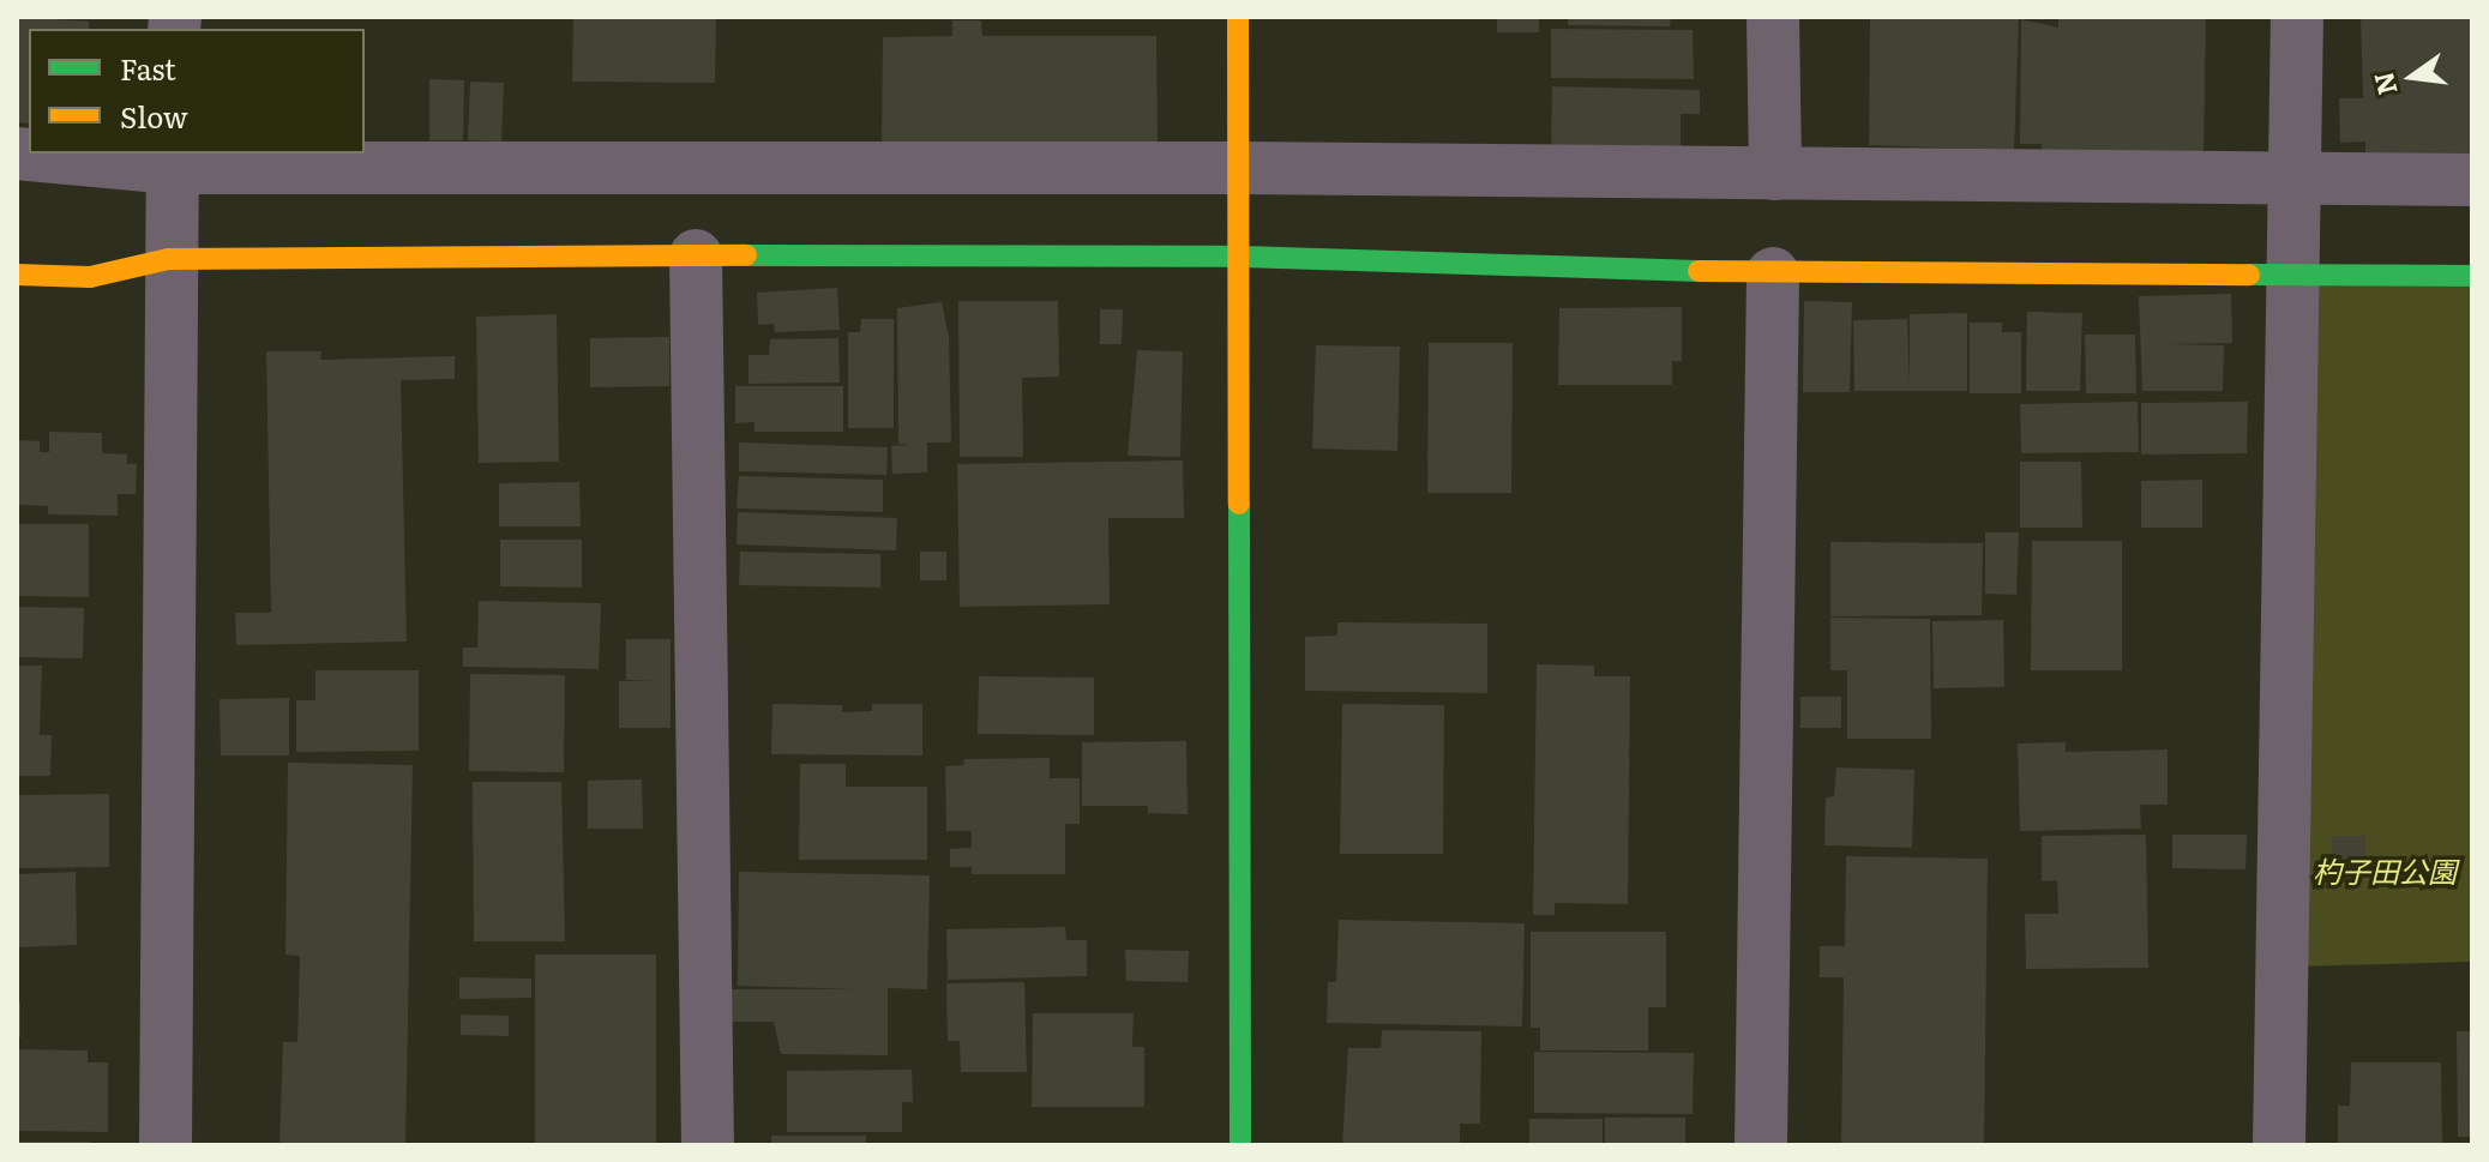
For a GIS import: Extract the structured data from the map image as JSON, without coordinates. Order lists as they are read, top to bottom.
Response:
{
  "parks": ["杓子田公園"],
  "legend": ["Fast", "Slow"],
  "north": "left"
}
